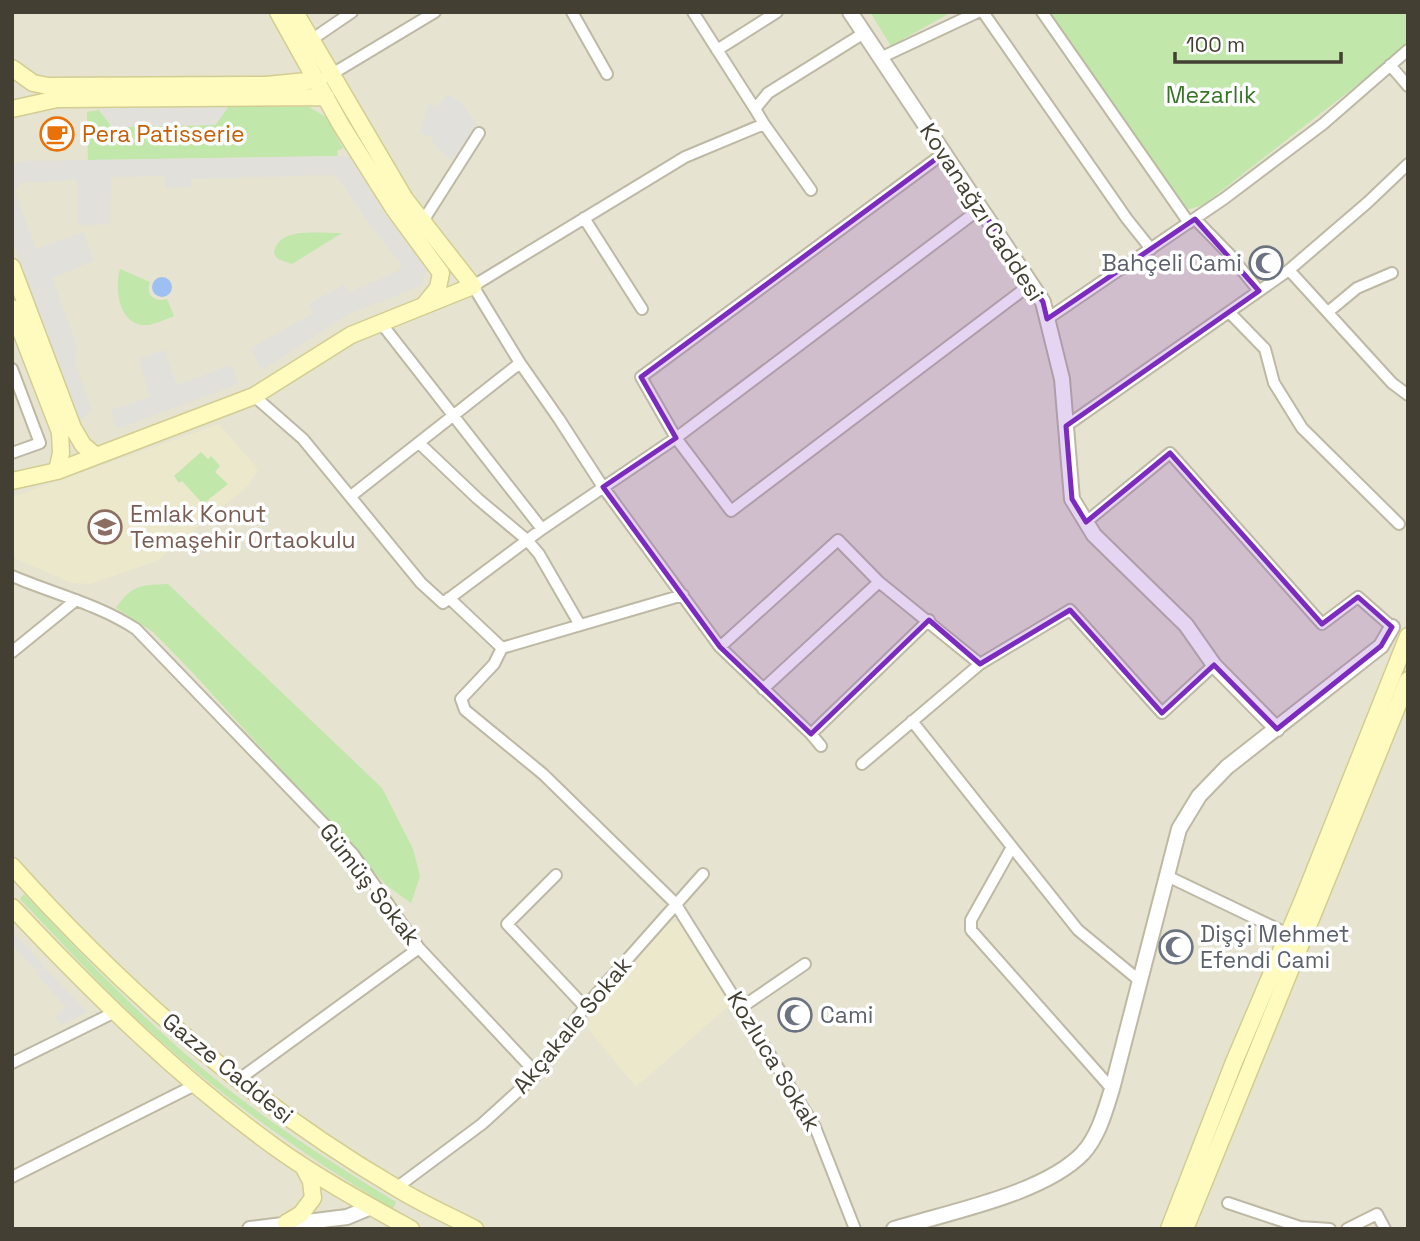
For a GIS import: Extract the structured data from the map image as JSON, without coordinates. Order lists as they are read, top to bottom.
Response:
{
  "streets": {
    "main road": ["Gazze Caddesi"],
    "street": [
      "Kovanağzı Caddesi",
      "Gümüş Sokak",
      "Akçakale Sokak",
      "Kozluca Sokak"
    ]
  },
  "crossings": [
    ["Gümüş Sokak", "Akçakale Sokak"],
    ["Akçakale Sokak", "Kozluca Sokak"],
    ["Akçakale Sokak", "Gazze Caddesi"]
  ],
  "parks": ["Mezarlık"],
  "places": {
    "cafe": ["Pera Patisserie"],
    "mosque": ["Bahçeli Cami", "Dişçi Mehmet Efendi Cami", "Cami"],
    "school or university": ["Emlak Konut Temaşehir Ortaokulu"]
  },
  "scale_bar": "100 m"
}
